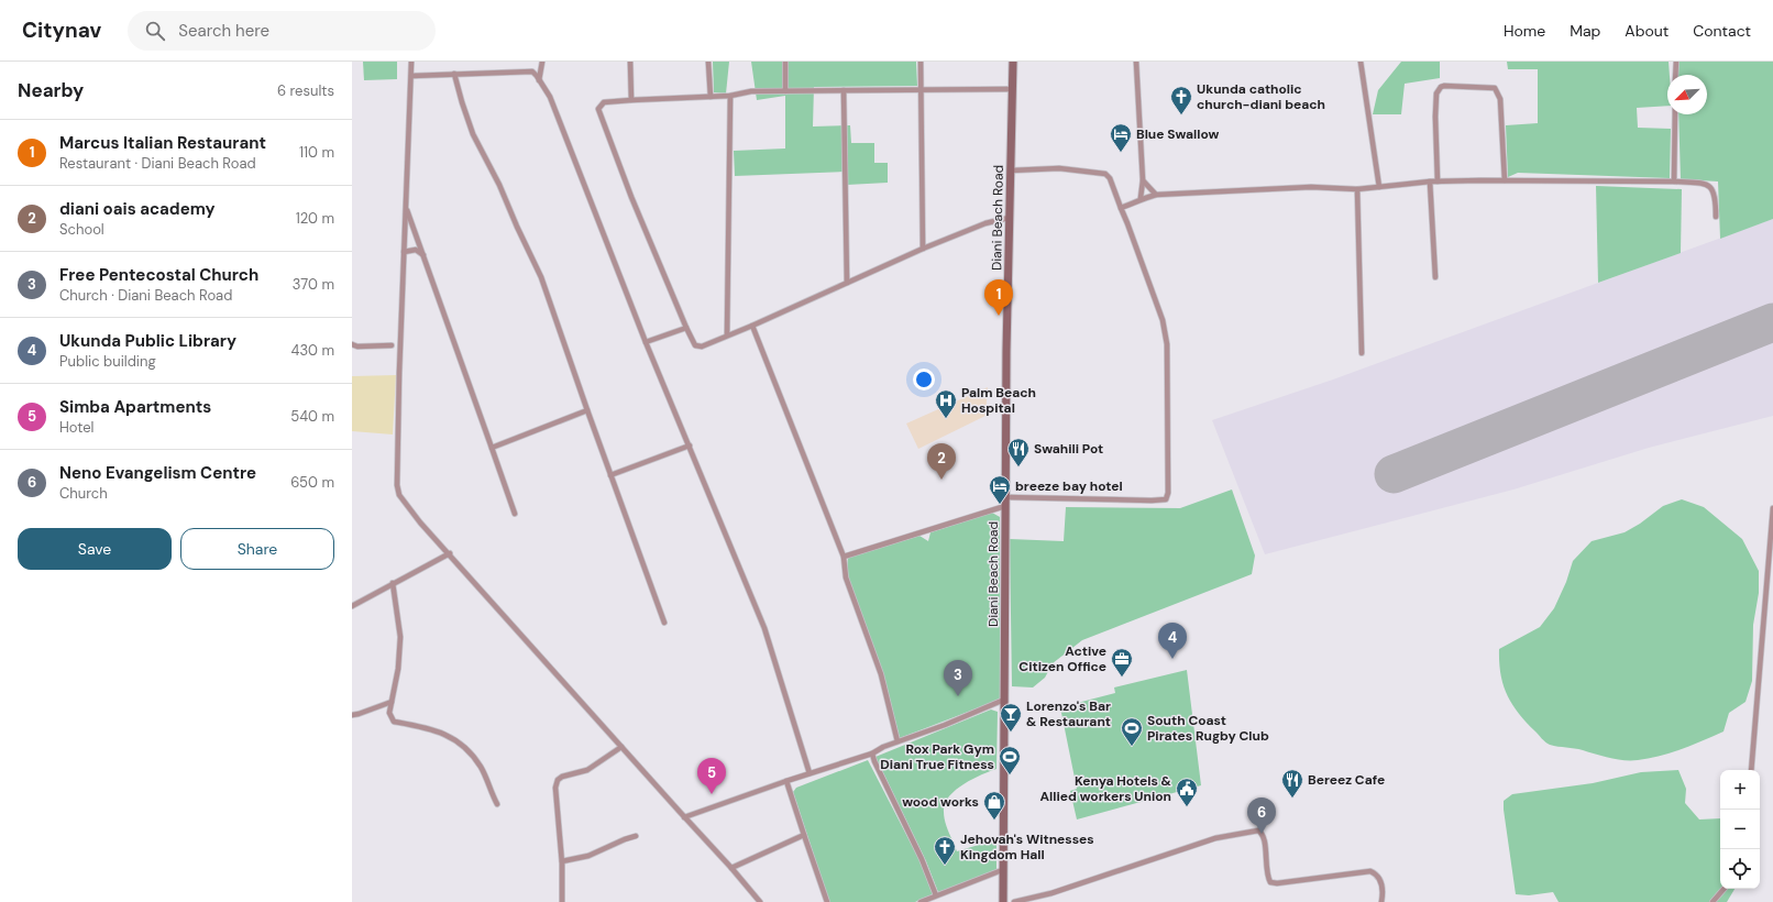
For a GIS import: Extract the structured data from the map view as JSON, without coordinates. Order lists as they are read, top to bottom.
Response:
{
  "streets": {
    "main road": ["Diani Beach Road"]
  },
  "places": {
    "church": ["Ukunda catholic church-diani beach", "Jehovah's Witnesses Kingdom Hall"],
    "hotel": ["Blue Swallow", "breeze bay hotel"],
    "hospital": ["Palm Beach Hospital"],
    "restaurant": ["Swahili Pot", "Bereez Cafe"],
    "office": ["Active Citizen Office"],
    "bar": ["Lorenzo's Bar & Restaurant"],
    "sports": ["South Coast Pirates Rugby Club", "Rox Park Gym Diani True Fitness"],
    "public building": ["Kenya Hotels & Allied workers Union"],
    "shop": ["wood works"]
  },
  "north": "bottom left",
  "page": {
    "header": "Citynav",
    "search": "Search here",
    "nav": [
      "Home",
      "Map",
      "About",
      "Contact"
    ],
    "heading": ["Nearby", "6 results"],
    "list": [
      {
        "mark": "1",
        "name": "Marcus Italian Restaurant",
        "note": "Restaurant · Diani Beach Road",
        "value": "110 m"
      },
      {
        "mark": "2",
        "name": "diani oais academy",
        "note": "School",
        "value": "120 m"
      },
      {
        "mark": "3",
        "name": "Free Pentecostal Church",
        "note": "Church · Diani Beach Road",
        "value": "370 m"
      },
      {
        "mark": "4",
        "name": "Ukunda Public Library",
        "note": "Public building",
        "value": "430 m"
      },
      {
        "mark": "5",
        "name": "Simba Apartments",
        "note": "Hotel",
        "value": "540 m"
      },
      {
        "mark": "6",
        "name": "Neno Evangelism Centre",
        "note": "Church",
        "value": "650 m"
      }
    ],
    "pins": [
      "1",
      "2",
      "4",
      "3",
      "5",
      "6"
    ],
    "buttons": ["Save", "Share"],
    "map_buttons": ["+", "−"]
  }
}
